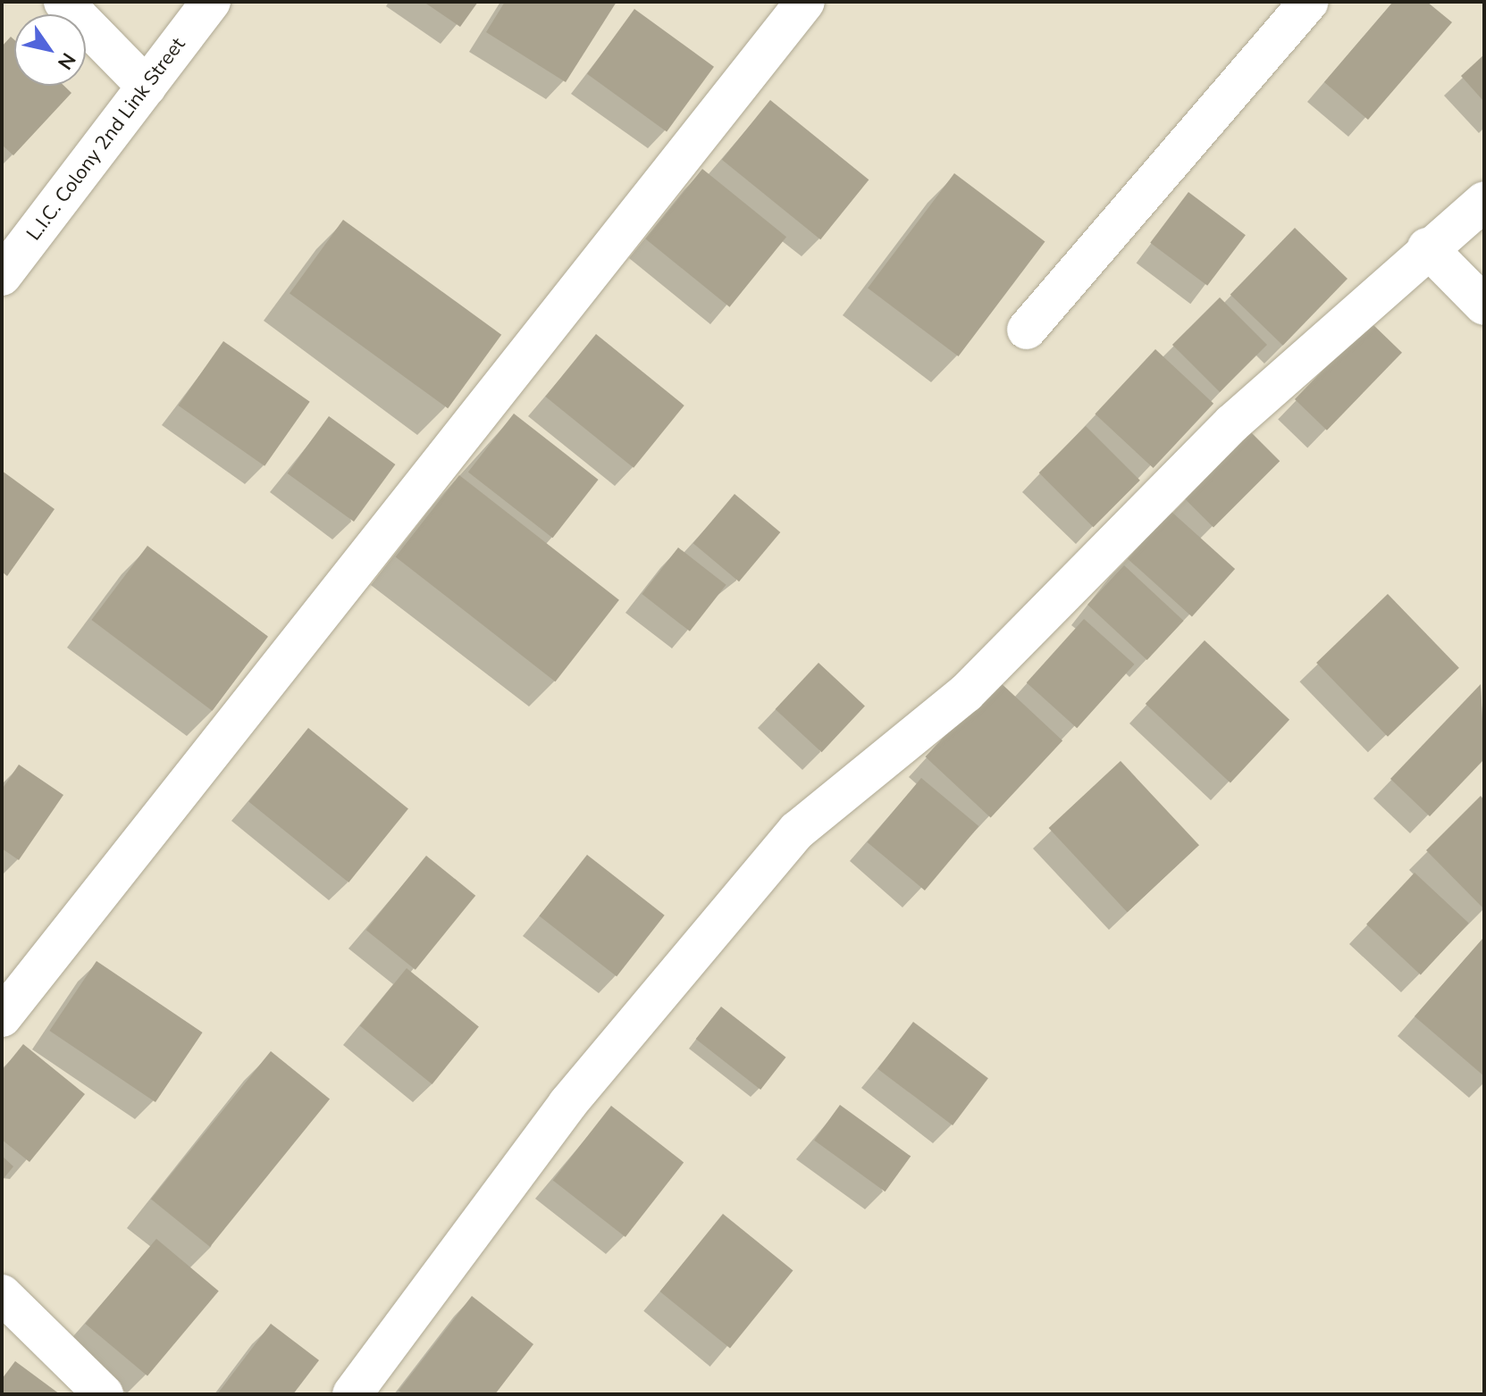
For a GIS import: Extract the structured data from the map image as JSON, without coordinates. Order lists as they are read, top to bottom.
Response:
{
  "streets": {
    "street": ["L.I.C. Colony 2nd Link Street"]
  },
  "north": "bottom right"
}
